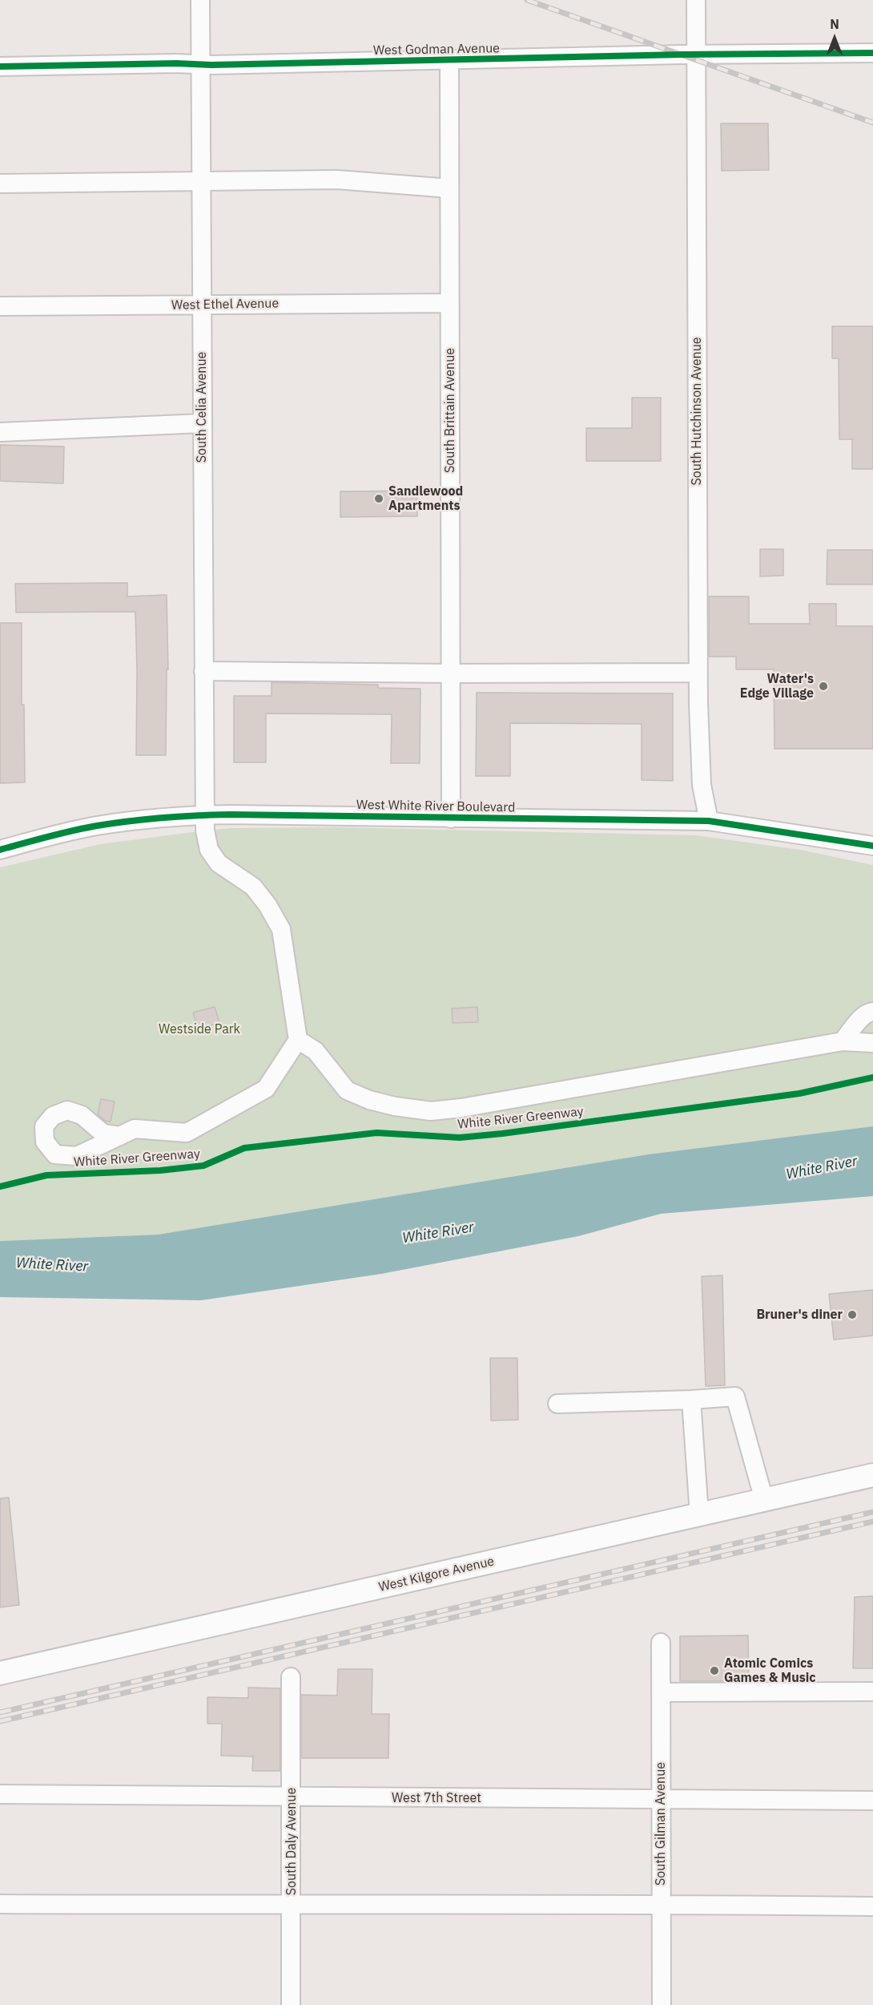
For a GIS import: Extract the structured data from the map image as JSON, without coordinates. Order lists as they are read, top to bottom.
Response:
{
  "streets": {
    "main road": ["West Kilgore Avenue"],
    "street": [
      "West Godman Avenue",
      "West Ethel Avenue",
      "South Celia Avenue",
      "South Brittain Avenue",
      "South Hutchinson Avenue",
      "West White River Boulevard",
      "West 7th Street",
      "South Gilman Avenue",
      "South Daly Avenue"
    ],
    "cycle path": ["White River Greenway"]
  },
  "crossings": [
    ["West Godman Avenue", "South Celia Avenue"],
    ["West Godman Avenue", "South Brittain Avenue"],
    ["West Godman Avenue", "South Hutchinson Avenue"],
    ["West Ethel Avenue", "South Celia Avenue"],
    ["West Ethel Avenue", "South Brittain Avenue"],
    ["South Celia Avenue", "West White River Boulevard"],
    ["South Brittain Avenue", "West White River Boulevard"],
    ["South Hutchinson Avenue", "West White River Boulevard"],
    ["West 7th Street", "South Gilman Avenue"],
    ["West 7th Street", "South Daly Avenue"]
  ],
  "water": ["White River"],
  "parks": ["Westside Park"],
  "places": [
    "Sandlewood Apartments",
    "Water's Edge Village",
    "Bruner's diner",
    "Atomic Comics Games & Music"
  ],
  "north": "top"
}
